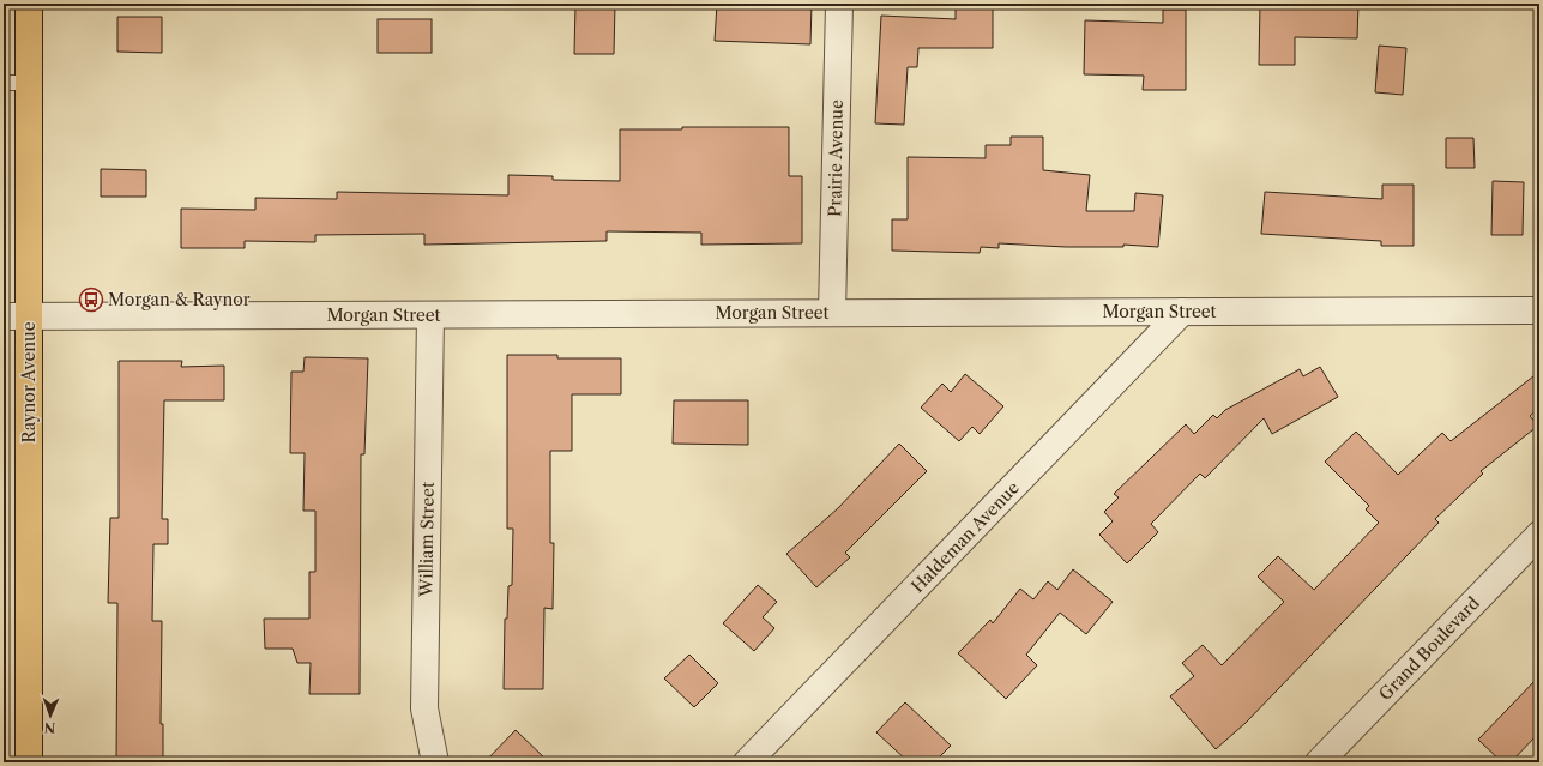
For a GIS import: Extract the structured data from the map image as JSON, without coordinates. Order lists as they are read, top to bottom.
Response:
{
  "streets": {
    "main road": ["Raynor Avenue"],
    "street": [
      "Prairie Avenue",
      "Morgan Street",
      "Haldeman Avenue",
      "William Street",
      "Grand Boulevard"
    ]
  },
  "crossings": [
    ["Prairie Avenue", "Morgan Street"],
    ["Morgan Street", "Raynor Avenue"],
    ["Morgan Street", "Haldeman Avenue"],
    ["Morgan Street", "William Street"]
  ],
  "places": {
    "bus stop": ["Morgan & Raynor"]
  },
  "north": "bottom"
}
